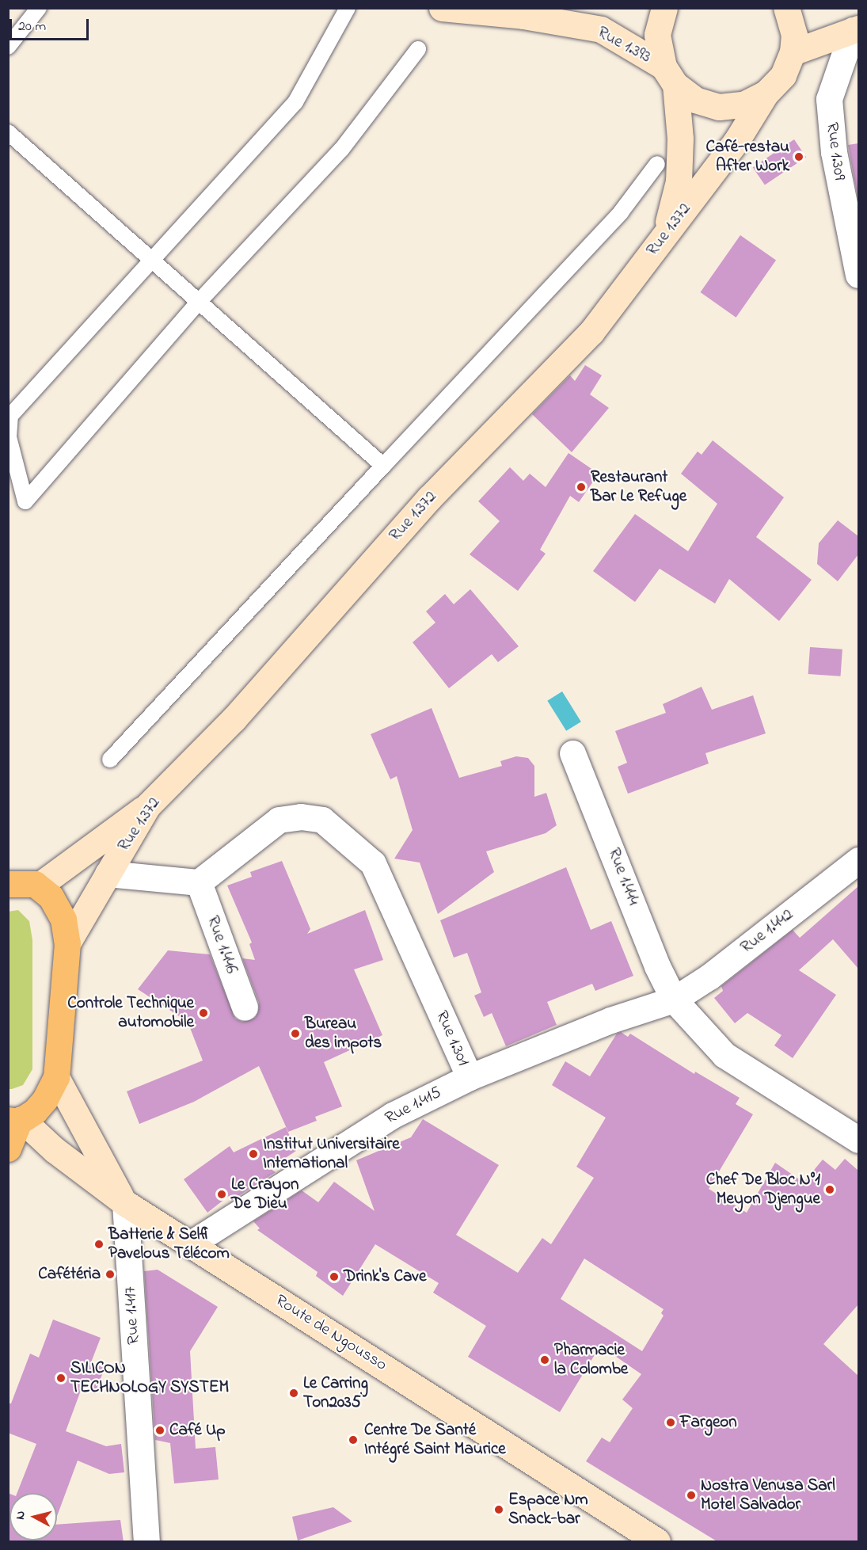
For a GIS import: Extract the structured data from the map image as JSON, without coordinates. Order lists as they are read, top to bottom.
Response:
{
  "streets": {
    "main road": ["Rue 1.393", "Rue 1.372", "Route de Ngousso"],
    "street": [
      "Rue 1.309",
      "Rue 1.444",
      "Rue 1.442",
      "Rue 1.446",
      "Rue 1.301",
      "Rue 1.415",
      "Rue 1.417"
    ]
  },
  "crossings": [
    ["Rue 1.393", "Rue 1.372"],
    ["Rue 1.444", "Rue 1.442"],
    ["Rue 1.444", "Rue 1.301"],
    ["Rue 1.442", "Rue 1.301"],
    ["Rue 1.446", "Rue 1.301"],
    ["Rue 1.301", "Rue 1.415"],
    ["Rue 1.415", "Route de Ngousso"],
    ["Rue 1.417", "Route de Ngousso"]
  ],
  "places": [
    "Café-restau After Work",
    "Restaurant Bar Le Refuge",
    "Controle Technique automobile",
    "Bureau des impots",
    "Institut Universitaire International",
    "Chef De Bloc N°1 Meyon Djengue",
    "Le Crayon De Dieu",
    "Batterie & Selfi Pavelous Télécom",
    "Cafétéria",
    "Drink's Cave",
    "Pharmacie la Colombe",
    "SILICON TECHNOLOGY SYSTEM",
    "Le Carring Ton2035",
    "Fargeon",
    "Café Up",
    "Centre De Santé Intégré Saint Maurice",
    "Nostra Venusa Sarl Motel Salvador",
    "Espace Nm Snack-bar"
  ],
  "scale_bar": "20 m",
  "north": "left"
}
